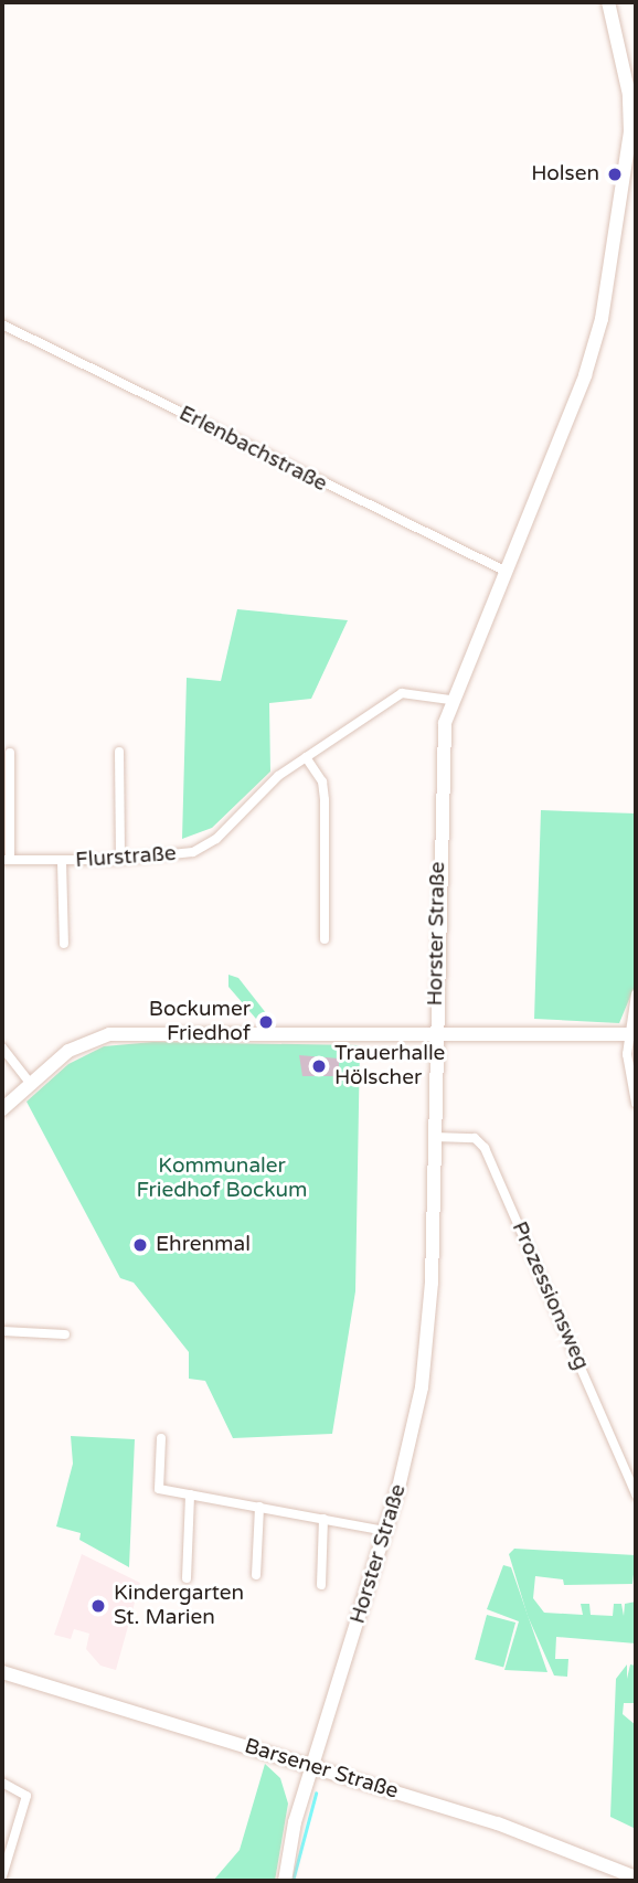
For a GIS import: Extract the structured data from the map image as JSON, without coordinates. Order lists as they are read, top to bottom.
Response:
{
  "streets": {
    "street": [
      "Erlenbachstraße",
      "Flurstraße",
      "Horster Straße",
      "Prozessionsweg",
      "Barsener Straße"
    ]
  },
  "crossings": [
    ["Erlenbachstraße", "Horster Straße"],
    ["Flurstraße", "Horster Straße"],
    ["Horster Straße", "Prozessionsweg"],
    ["Horster Straße", "Barsener Straße"]
  ],
  "parks": ["Kommunaler Friedhof Bockum"],
  "places": [
    "Holsen",
    "Bockumer Friedhof",
    "Trauerhalle Hölscher",
    "Ehrenmal",
    "Kindergarten St. Marien"
  ]
}
